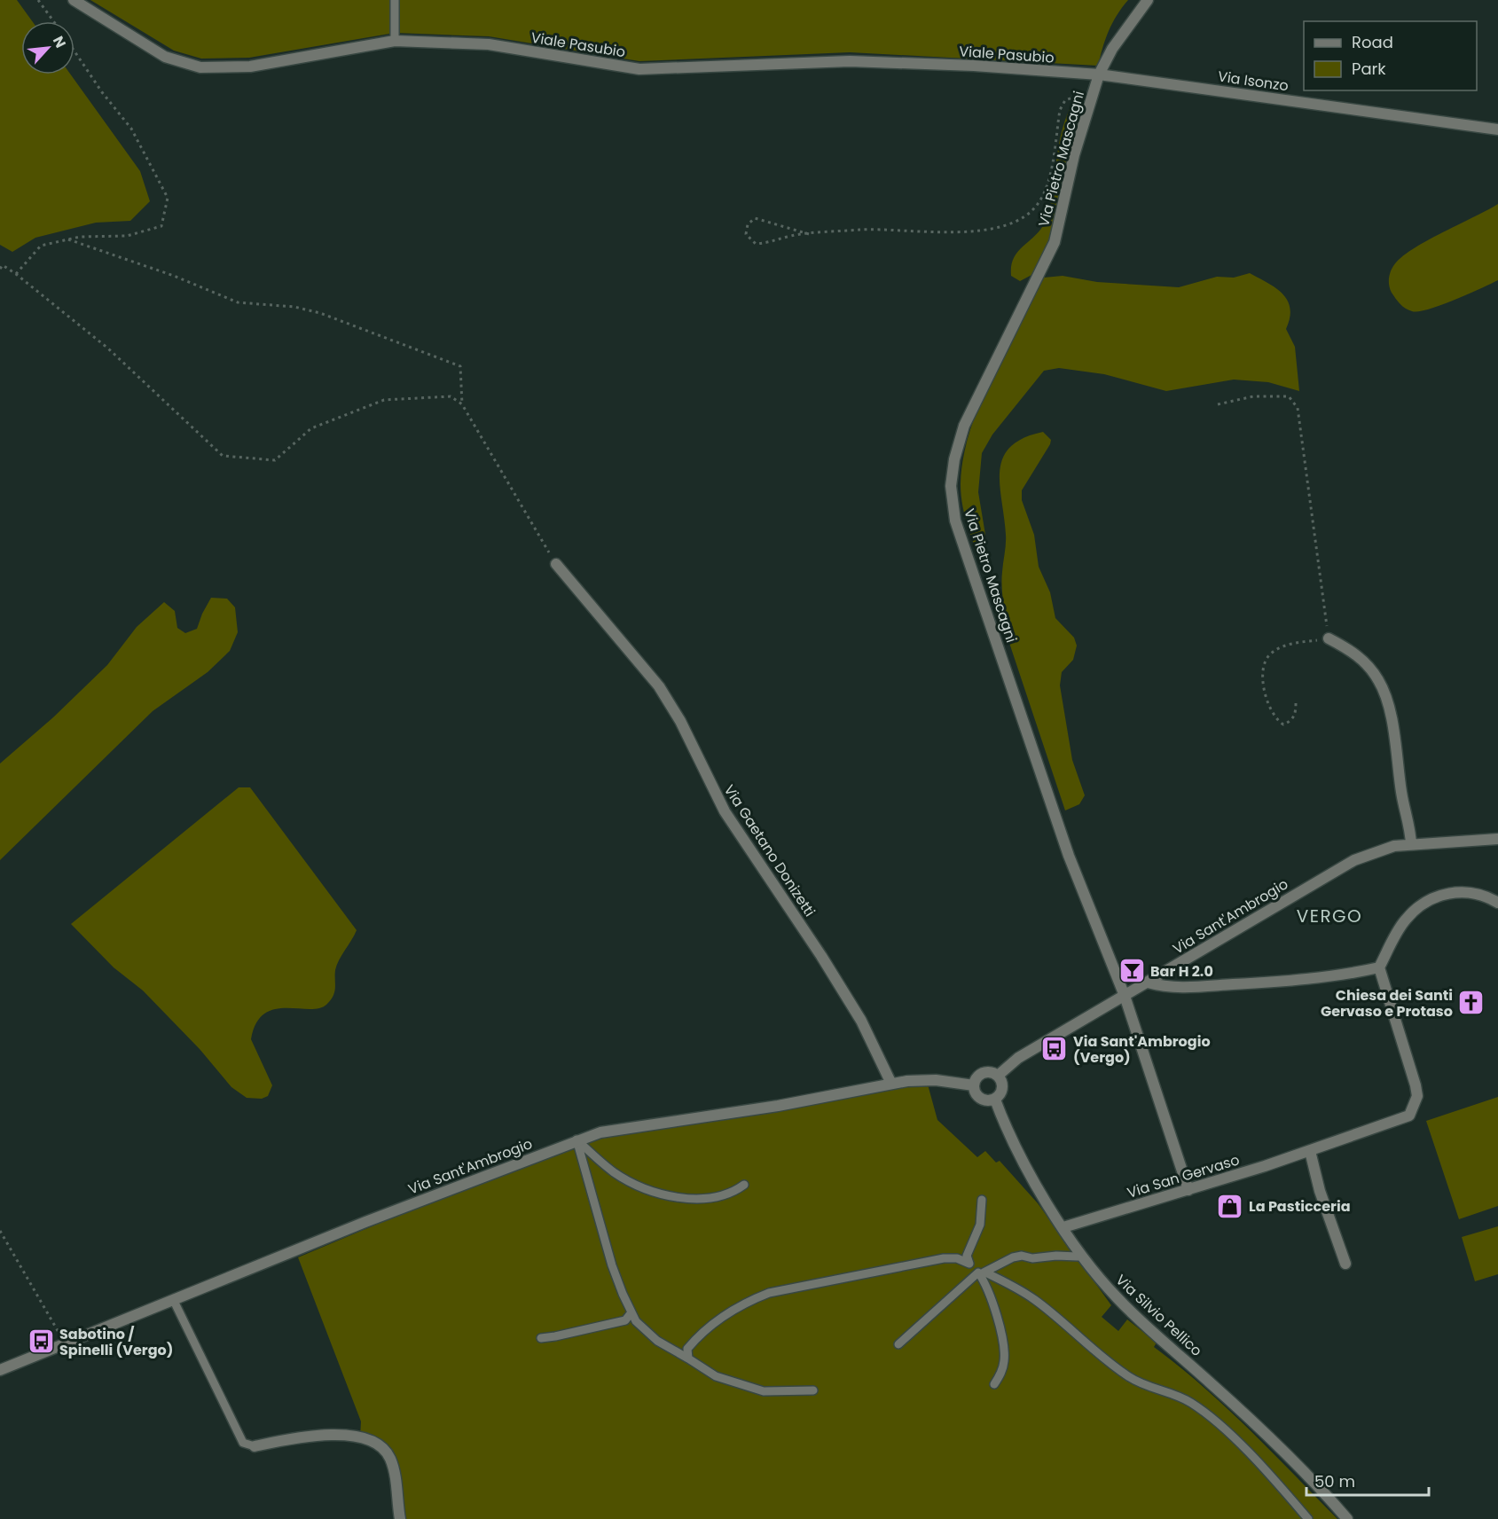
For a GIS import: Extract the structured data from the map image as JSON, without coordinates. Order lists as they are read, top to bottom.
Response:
{
  "streets": {
    "street": [
      "Viale Pasubio",
      "Via Isonzo",
      "Via Pietro Mascagni",
      "Via Gaetano Donizetti",
      "Via Sant'Ambrogio",
      "Via San Gervaso",
      "Via Silvio Pellico"
    ]
  },
  "crossings": [
    ["Viale Pasubio", "Via Isonzo"],
    ["Viale Pasubio", "Via Pietro Mascagni"],
    ["Via Isonzo", "Via Pietro Mascagni"],
    ["Via Pietro Mascagni", "Via Sant'Ambrogio"],
    ["Via Pietro Mascagni", "Via San Gervaso"],
    ["Via Gaetano Donizetti", "Via Sant'Ambrogio"],
    ["Via Sant'Ambrogio", "Via Silvio Pellico"],
    ["Via San Gervaso", "Via Silvio Pellico"]
  ],
  "districts": ["VERGO"],
  "places": {
    "bar": ["Bar H 2.0"],
    "church": ["Chiesa dei Santi Gervaso e Protaso"],
    "bus stop": ["Via Sant'Ambrogio (Vergo)", "Sabotino / Spinelli (Vergo)"],
    "shop": ["La Pasticceria"]
  },
  "legend": ["Road", "Park"],
  "scale_bar": "50 m",
  "north": "top right"
}
